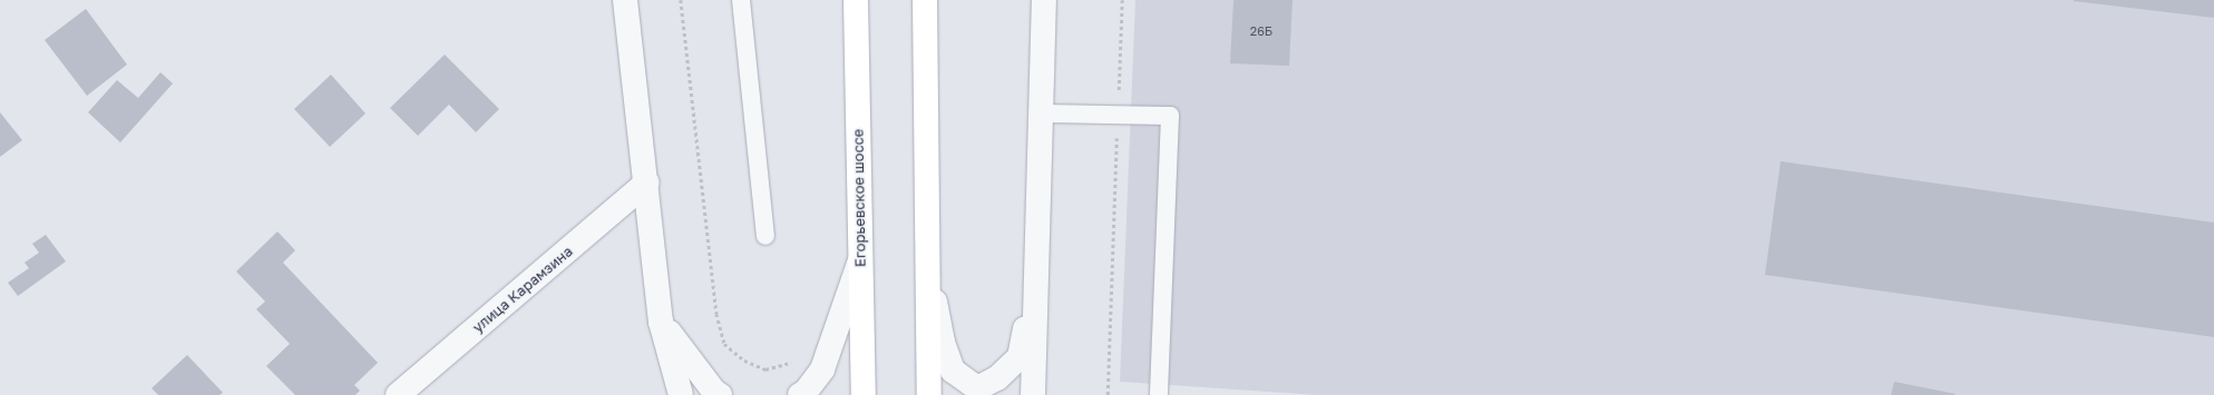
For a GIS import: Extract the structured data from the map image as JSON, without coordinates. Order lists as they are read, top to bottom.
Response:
{
  "streets": {
    "main road": ["Егорьевское шоссе"],
    "street": ["улица Карамзина"]
  },
  "house_numbers": ["26Б"]
}
